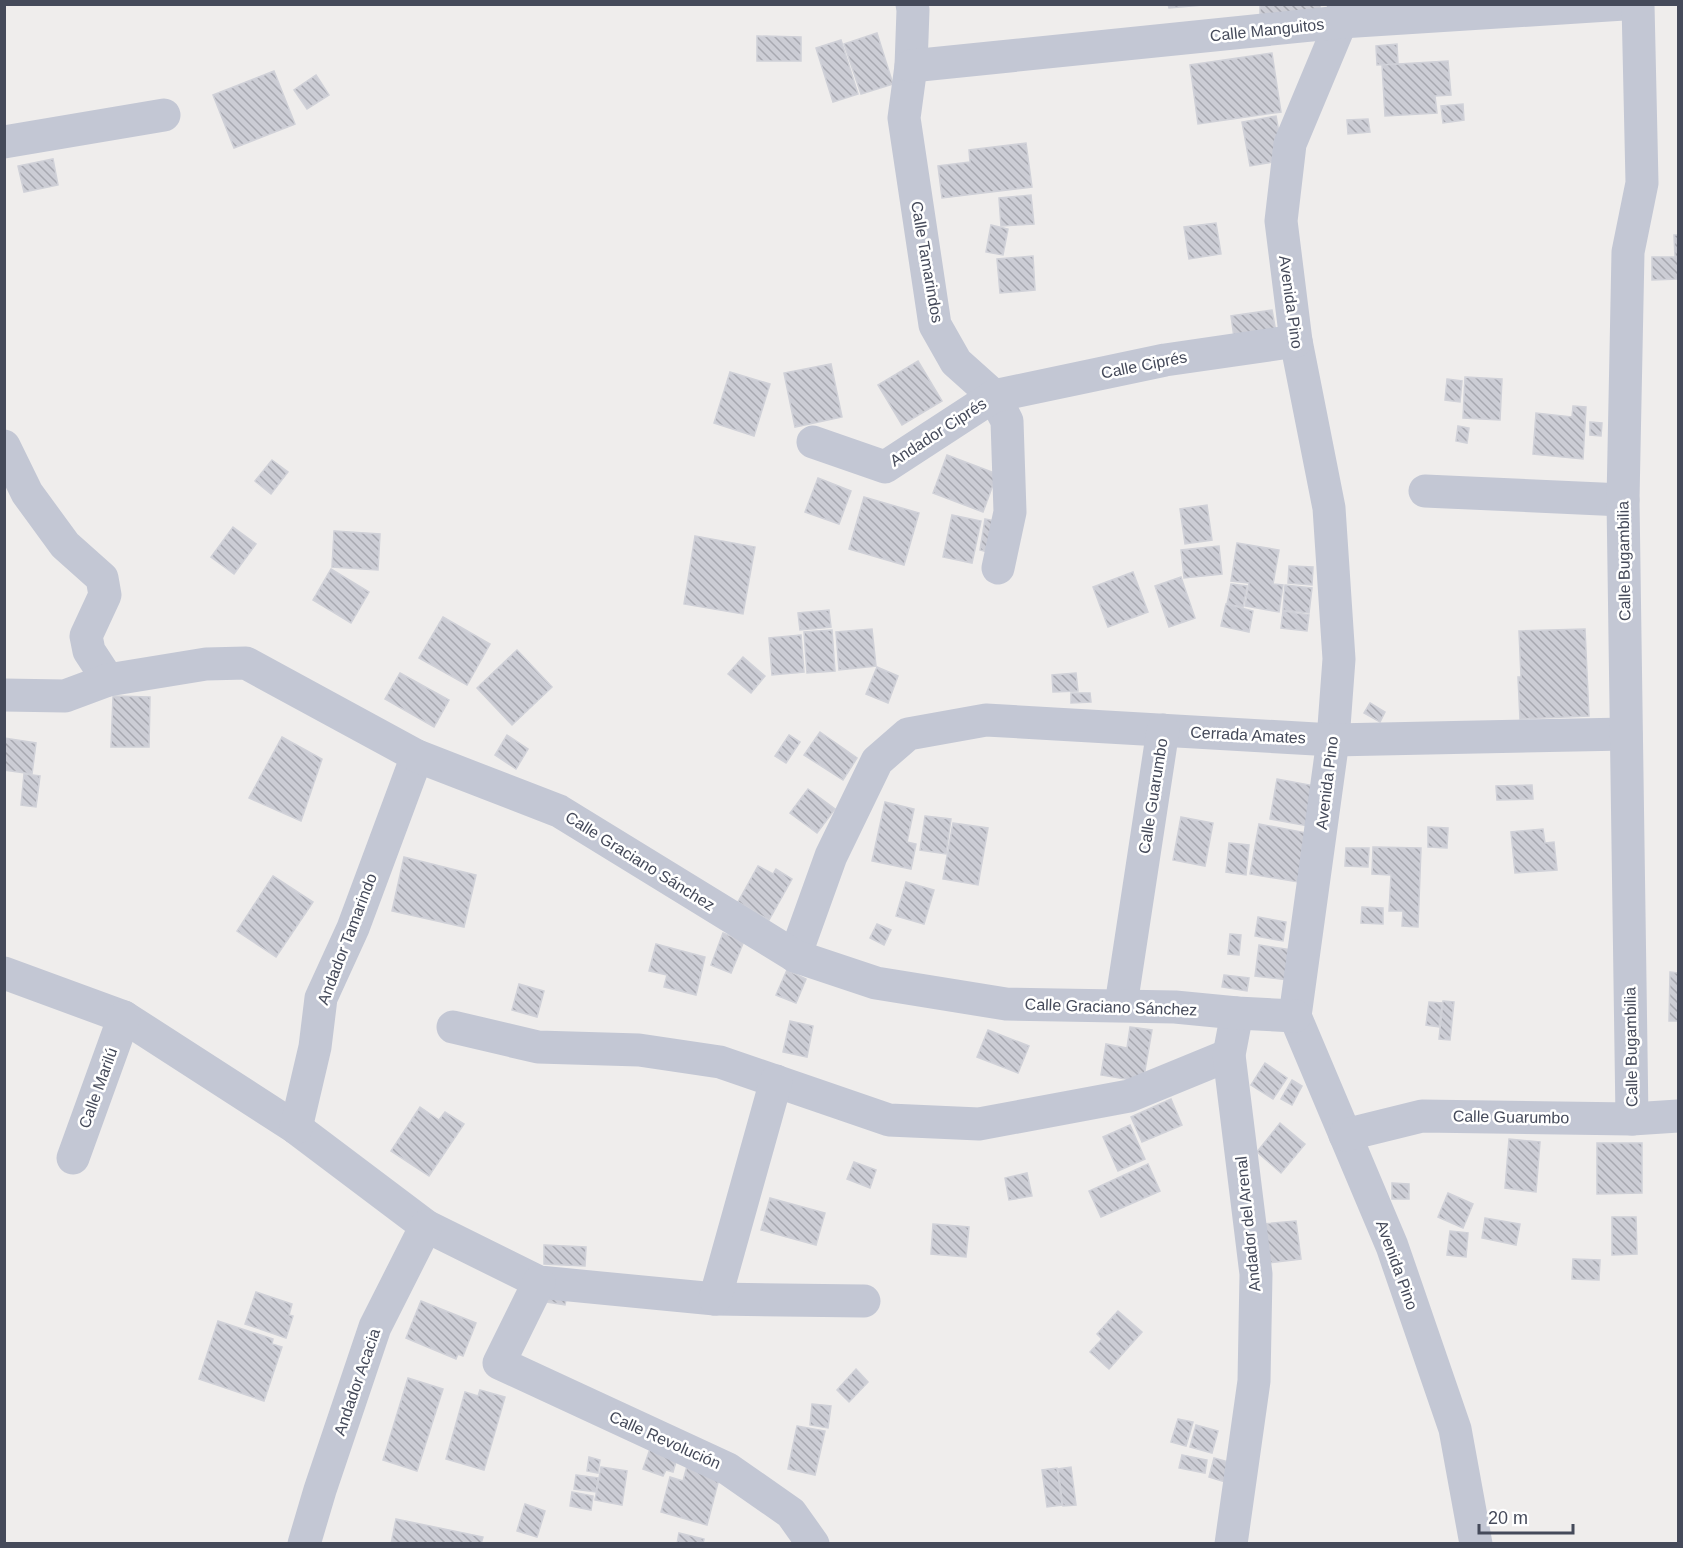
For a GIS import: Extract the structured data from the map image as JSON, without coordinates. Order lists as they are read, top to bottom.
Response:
{
  "streets": {
    "street": [
      "Calle Manguitos",
      "Calle Tamarindos",
      "Avenida Pino",
      "Calle Ciprés",
      "Andador Ciprés",
      "Calle Bugambilia",
      "Cerrada Amates",
      "Calle Guarumbo",
      "Calle Graciano Sánchez",
      "Andador Tamarindo",
      "Calle Marilú",
      "Andador del Arenal",
      "Andador Acacia",
      "Calle Revolución"
    ]
  },
  "crossings": [
    ["Calle Manguitos", "Calle Tamarindos"],
    ["Calle Manguitos", "Avenida Pino"],
    ["Calle Tamarindos", "Calle Ciprés"],
    ["Calle Tamarindos", "Andador Ciprés"],
    ["Avenida Pino", "Calle Ciprés"],
    ["Avenida Pino", "Cerrada Amates"],
    ["Avenida Pino", "Calle Guarumbo"],
    ["Avenida Pino", "Calle Graciano Sánchez"],
    ["Calle Ciprés", "Andador Ciprés"],
    ["Calle Bugambilia", "Cerrada Amates"],
    ["Calle Bugambilia", "Calle Guarumbo"],
    ["Cerrada Amates", "Calle Guarumbo"],
    ["Cerrada Amates", "Calle Graciano Sánchez"],
    ["Calle Guarumbo", "Calle Graciano Sánchez"],
    ["Calle Graciano Sánchez", "Andador Tamarindo"],
    ["Calle Graciano Sánchez", "Andador del Arenal"]
  ],
  "scale_bar": "20 m"
}
